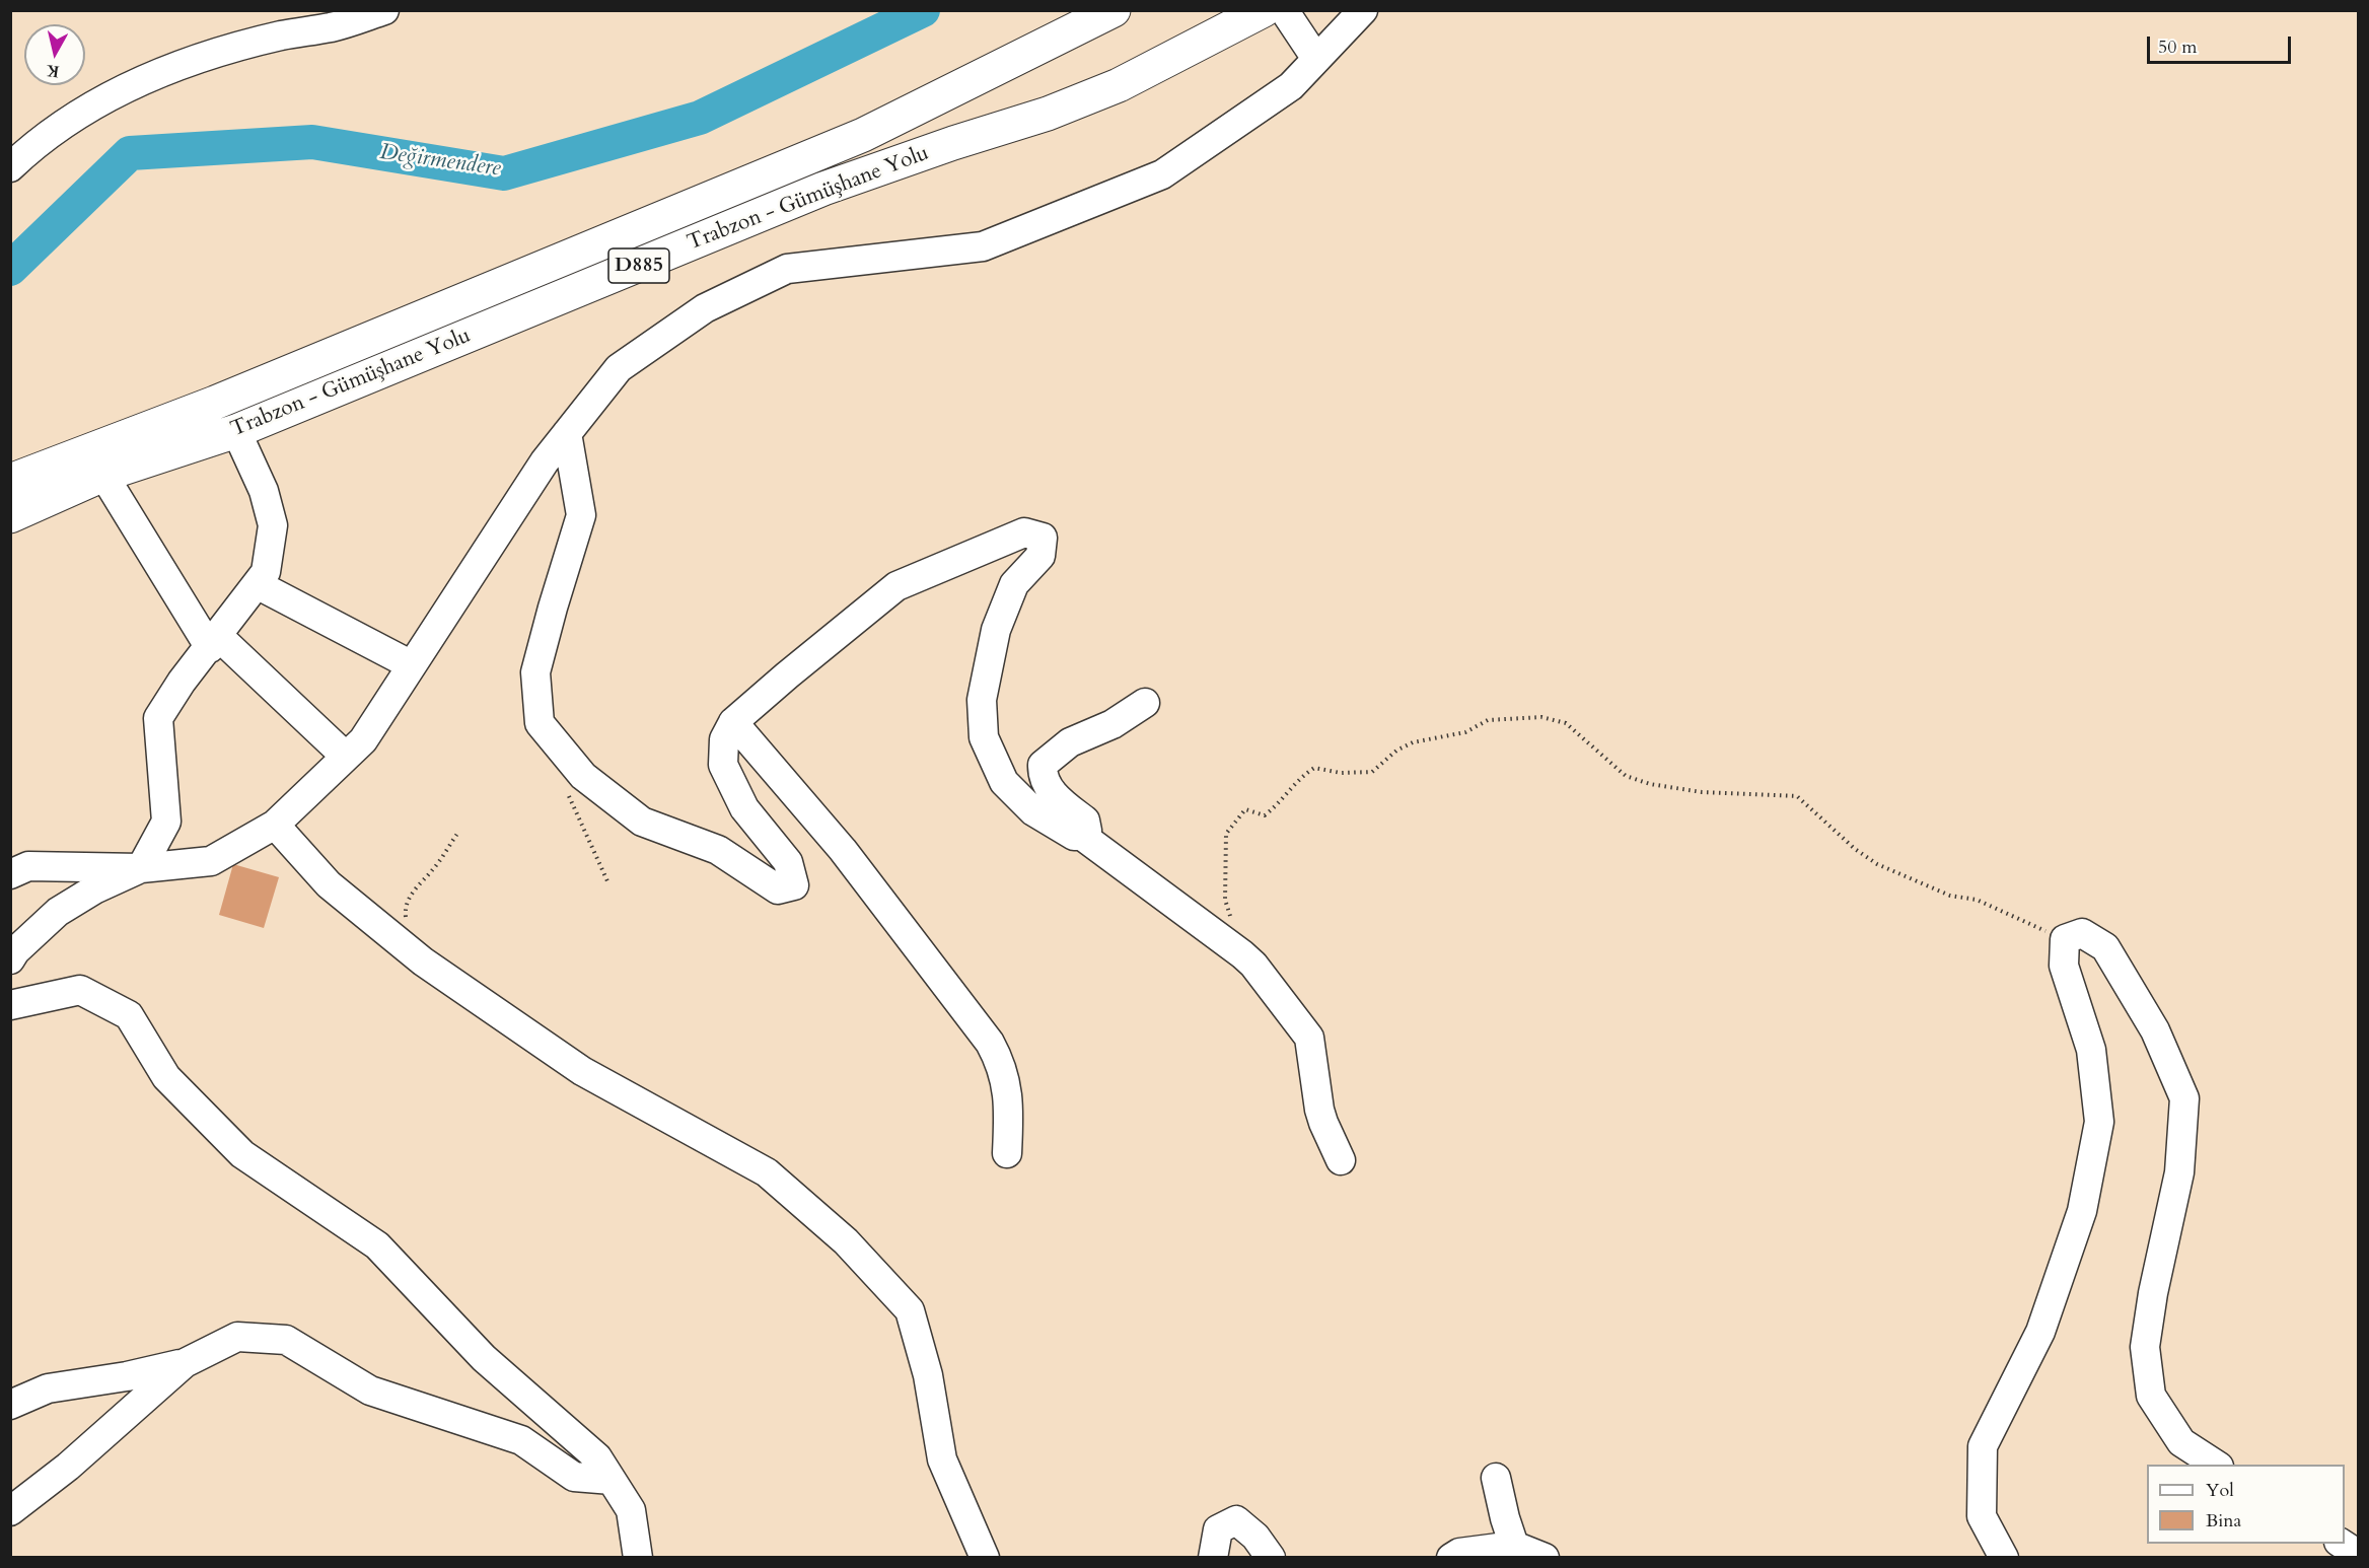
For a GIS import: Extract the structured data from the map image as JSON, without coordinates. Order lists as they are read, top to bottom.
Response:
{
  "streets": {
    "highway": ["Trabzon - Gümüşhane Yolu", "D885"]
  },
  "water": ["Değirmendere"],
  "legend": ["Yol", "Bina"],
  "scale_bar": "50 m",
  "north": "bottom"
}
